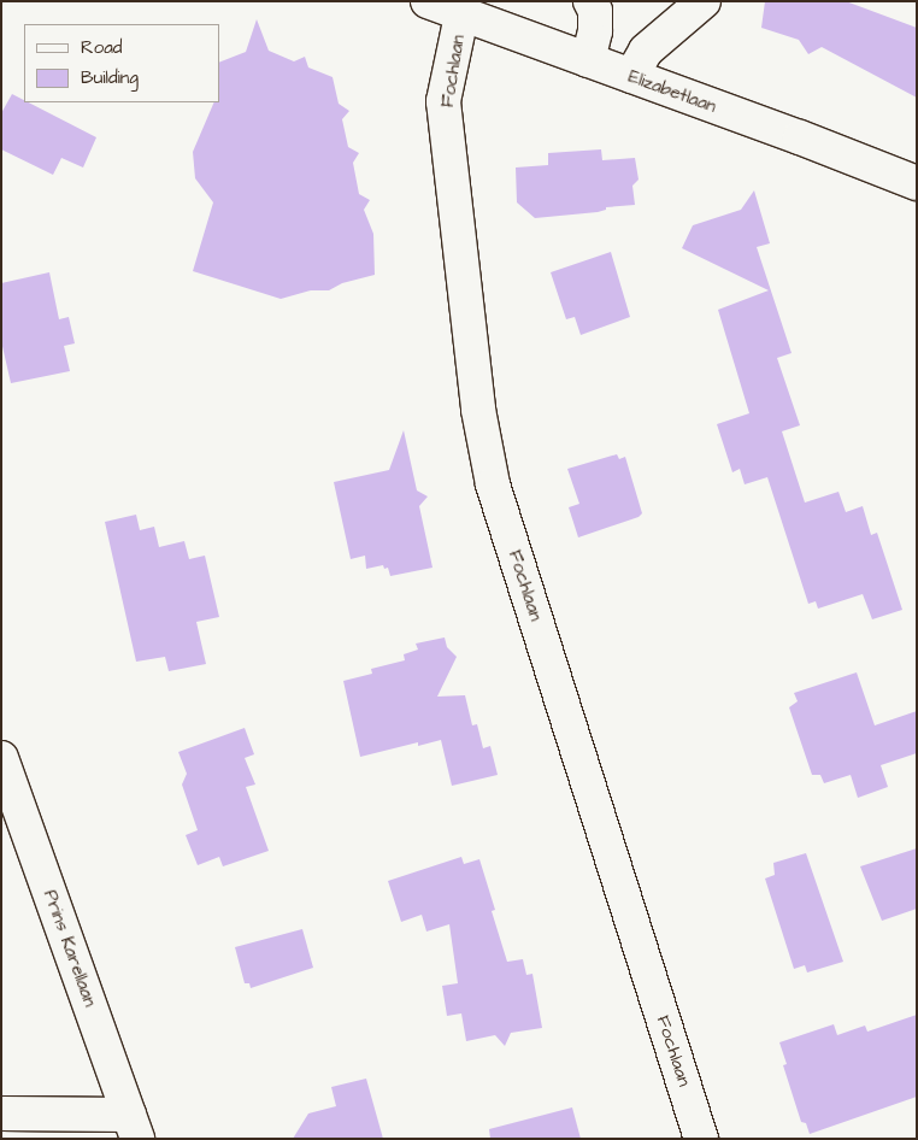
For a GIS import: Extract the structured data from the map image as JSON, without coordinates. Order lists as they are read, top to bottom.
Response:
{
  "streets": {
    "street": ["Fochlaan", "Elizabetlaan", "Prins Karellaan"]
  },
  "crossings": [
    ["Fochlaan", "Elizabetlaan"]
  ],
  "legend": ["Road", "Building"]
}
